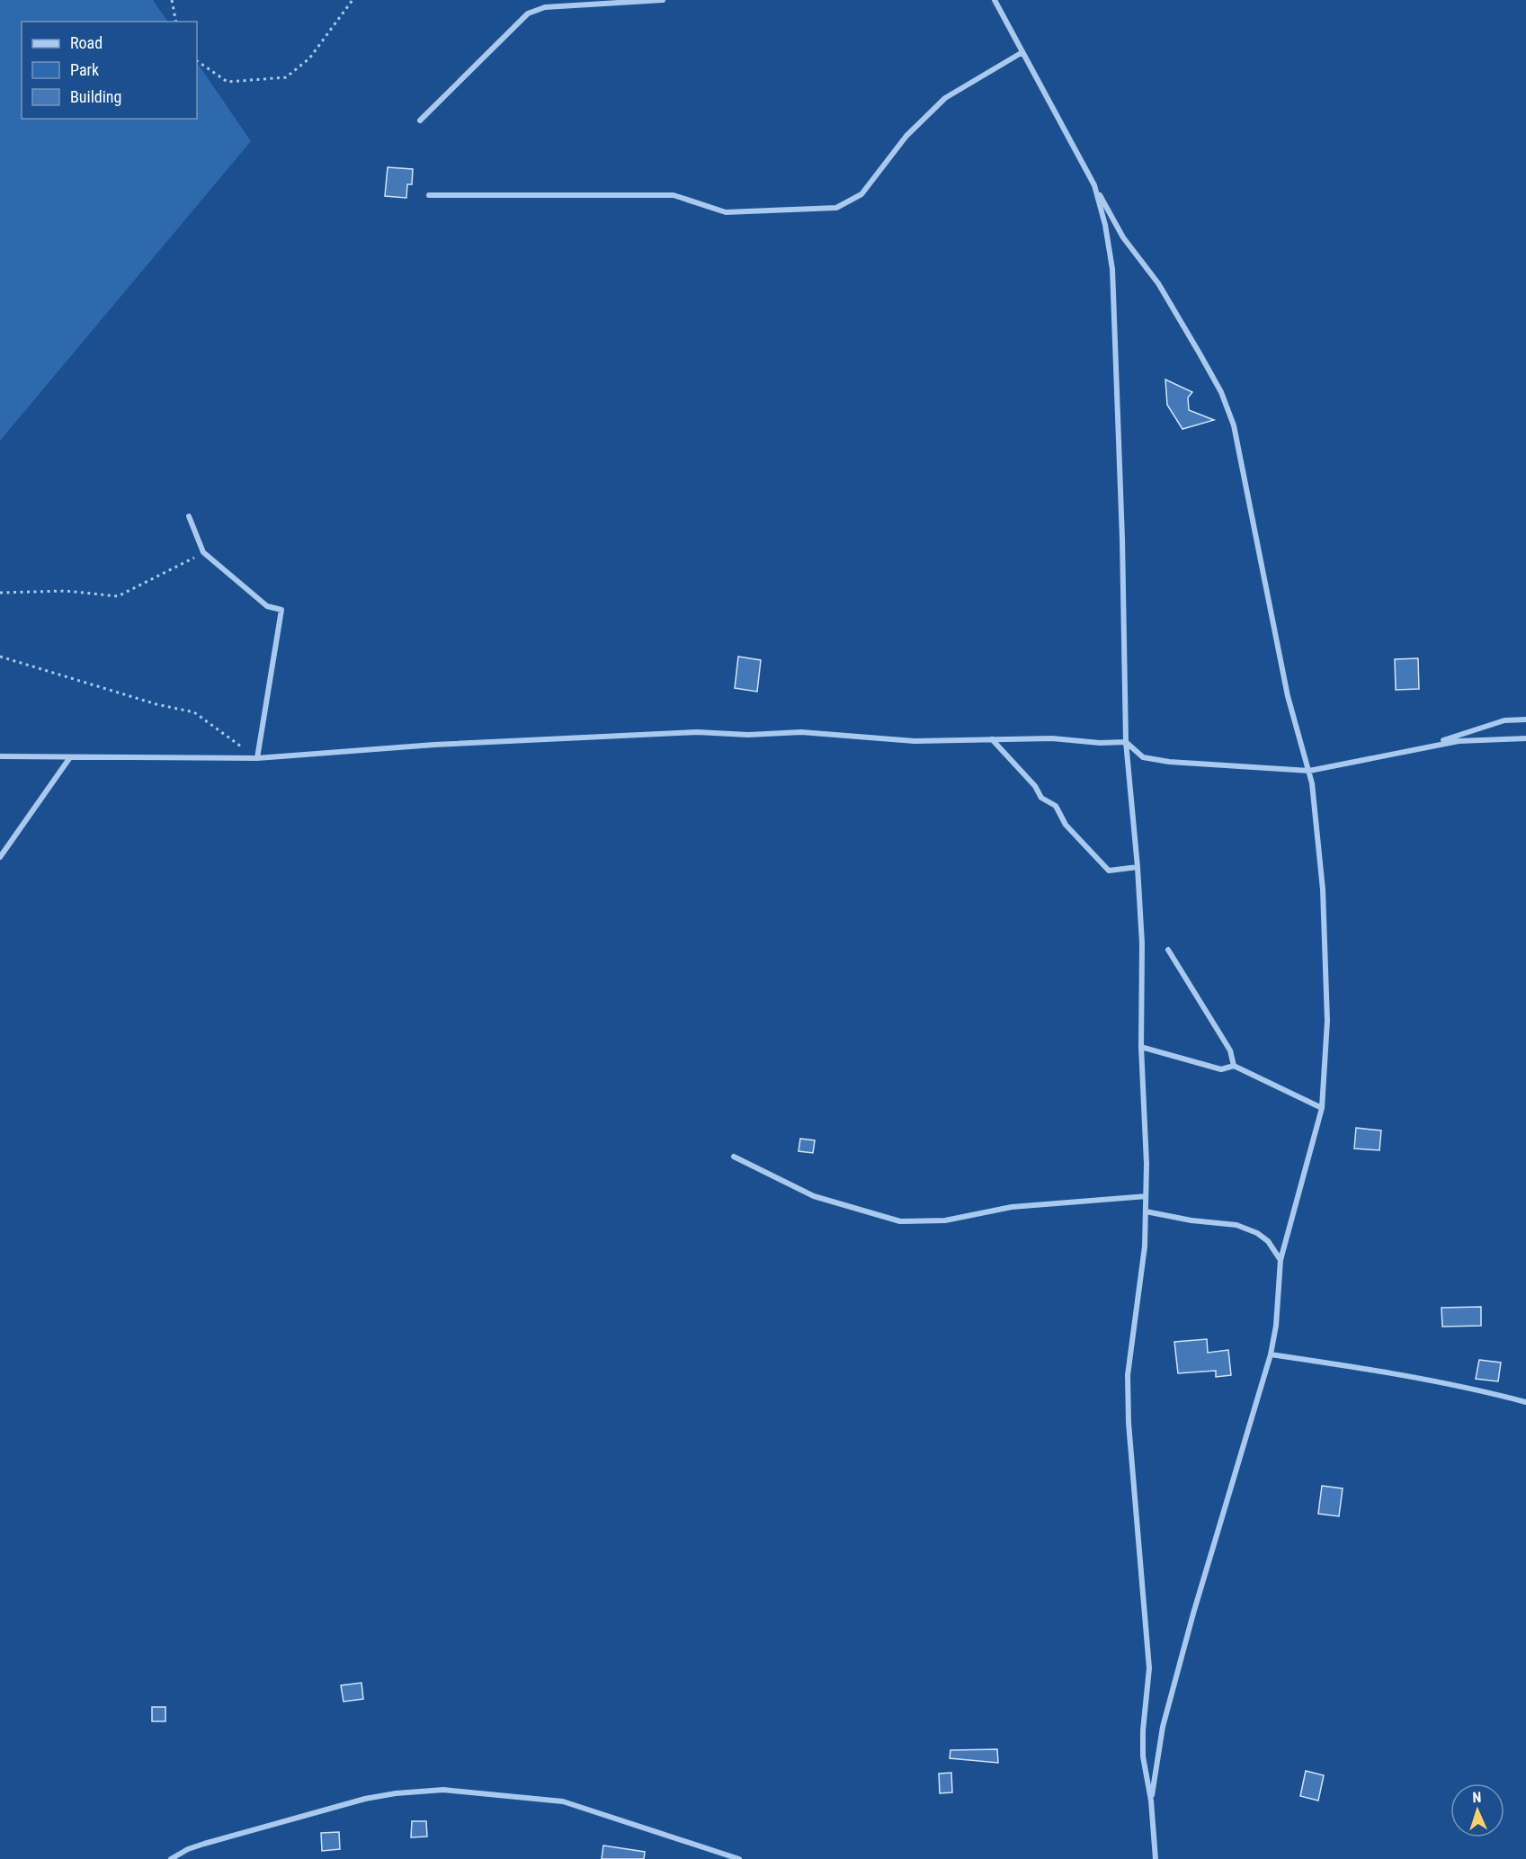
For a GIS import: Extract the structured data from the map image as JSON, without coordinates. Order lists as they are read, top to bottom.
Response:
{
  "legend": ["Road", "Park", "Building"],
  "north": "top"
}
